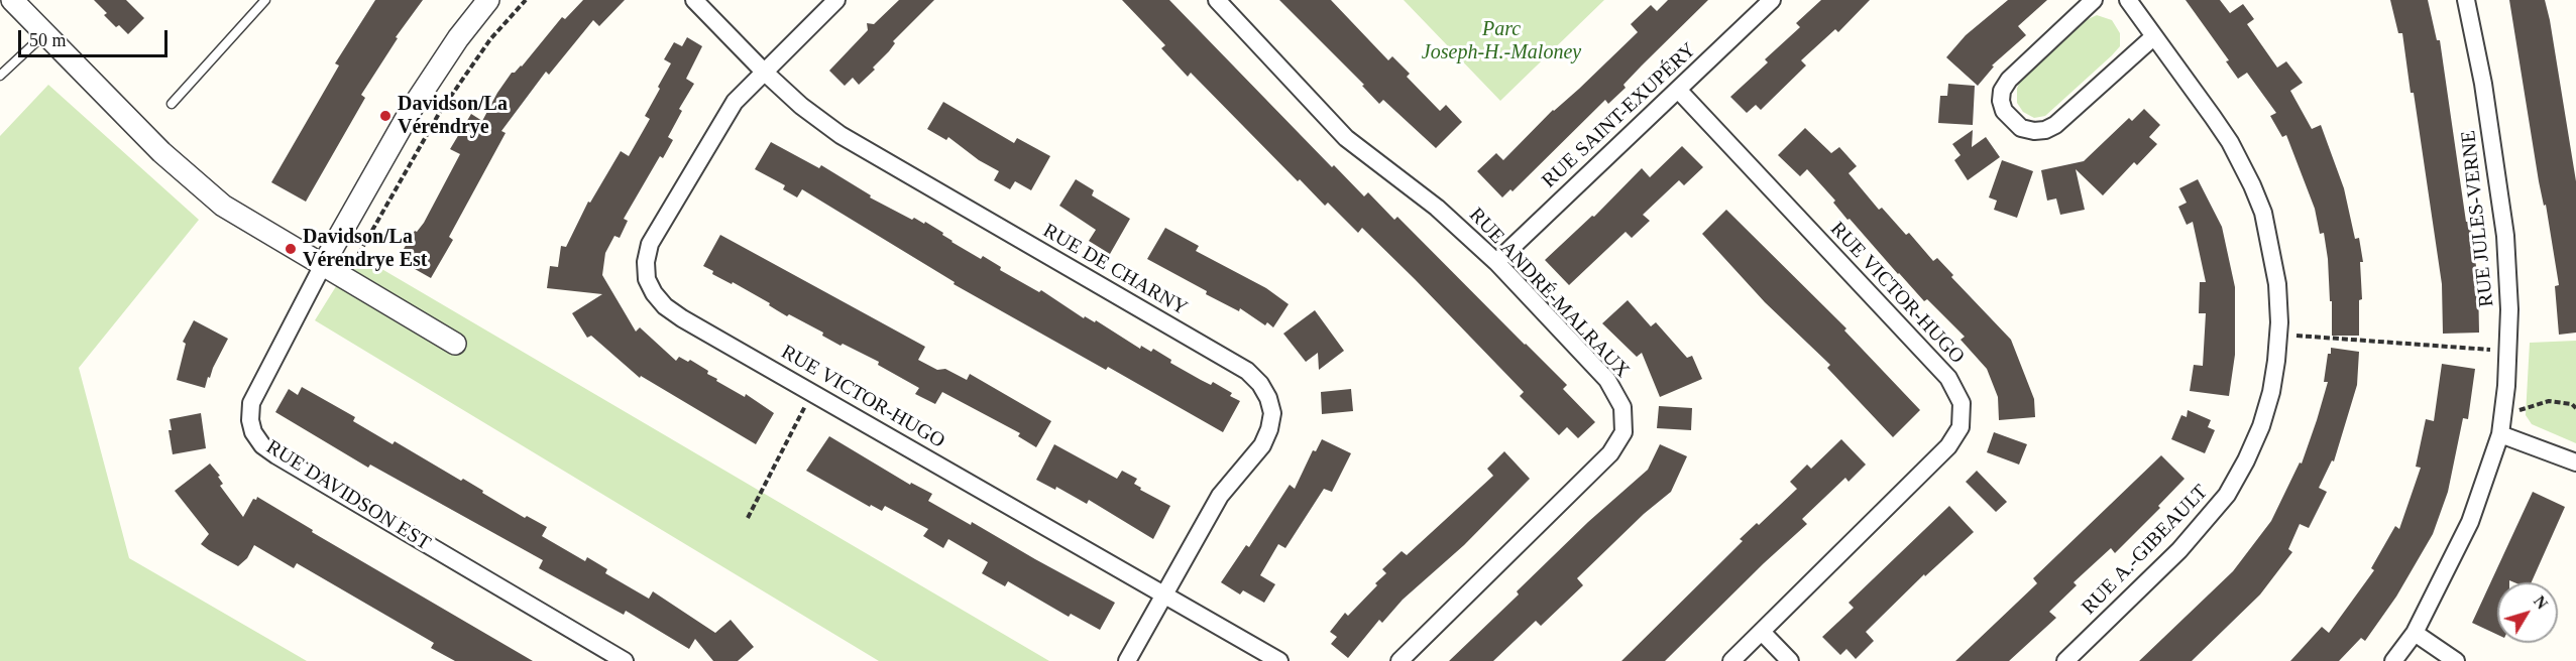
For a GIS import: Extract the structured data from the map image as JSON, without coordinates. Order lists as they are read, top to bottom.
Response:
{
  "streets": {
    "street": [
      "RUE SAINT-EXUPÉRY",
      "RUE JULES-VERNE",
      "RUE DE CHARNY",
      "RUE ANDRÉ-MALRAUX",
      "RUE VICTOR-HUGO",
      "RUE DAVIDSON EST",
      "RUE A.-GIBEAULT"
    ]
  },
  "crossings": [
    ["RUE SAINT-EXUPÉRY", "RUE ANDRÉ-MALRAUX"],
    ["RUE SAINT-EXUPÉRY", "RUE VICTOR-HUGO"],
    ["RUE DE CHARNY", "RUE VICTOR-HUGO"]
  ],
  "parks": ["Parc Joseph-H.-Maloney"],
  "places": ["Davidson/La Vérendrye", "Davidson/La Vérendrye Est"],
  "scale_bar": "50 m",
  "north": "top right"
}
